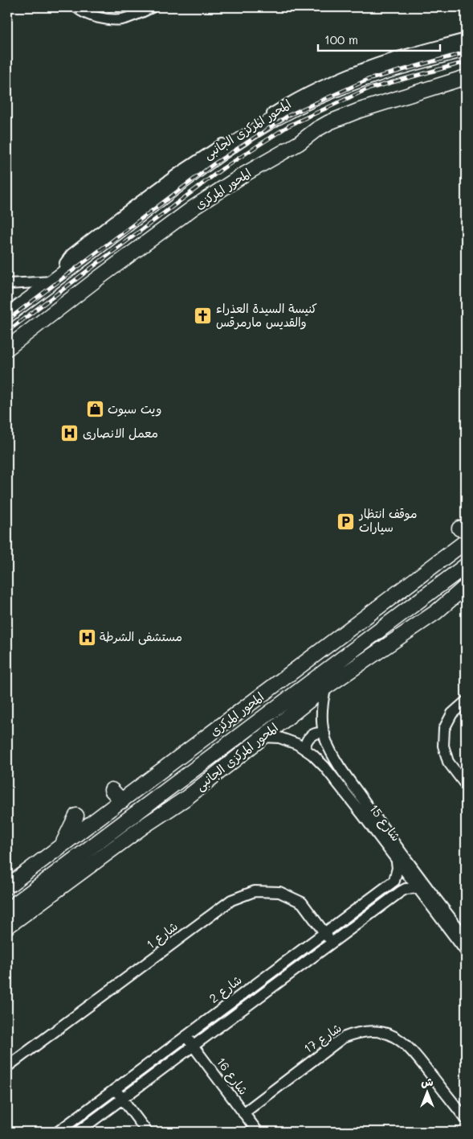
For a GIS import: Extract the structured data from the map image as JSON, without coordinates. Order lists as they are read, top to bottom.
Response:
{
  "streets": {
    "main road": ["المحور المركزى الجانبى", "المحور المركزى"],
    "street": [
      "شارع 15",
      "شارع 1",
      "شارع 2",
      "شارع 17",
      "شارع 16"
    ]
  },
  "crossings": [
    ["المحور المركزى الجانبى", "شارع 15"],
    ["شارع 15", "شارع 2"],
    ["شارع 1", "شارع 2"],
    ["شارع 2", "شارع 16"],
    ["شارع 17", "شارع 16"]
  ],
  "places": {
    "church": ["كنيسة السيدة العذراء والقديس مارمرقس"],
    "shop": ["ويت سبوت"],
    "hospital": ["معمل الانصارى", "مستشفى الشرطة"],
    "parking": ["موقف انتظار سيارات"]
  },
  "scale_bar": "100 m",
  "north": "top"
}
